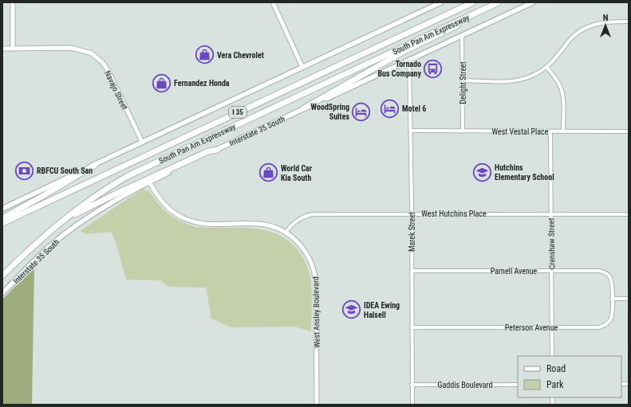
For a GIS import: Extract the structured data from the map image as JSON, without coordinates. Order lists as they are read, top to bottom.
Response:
{
  "streets": {
    "highway": ["South Pan Am Expressway", "I 35"],
    "main road": ["Interstate 35 South"],
    "street": [
      "Delight Street",
      "Navajo Street",
      "West Vestal Place",
      "West Hutchins Place",
      "Marek Street",
      "Crenshaw Street",
      "Parnell Avenue",
      "West Ansley Boulevard",
      "Peterson Avenue",
      "Gaddis Boulevard"
    ]
  },
  "crossings": [
    ["Delight Street", "Interstate 35 South"],
    ["Delight Street", "West Vestal Place"],
    ["Interstate 35 South", "Marek Street"],
    ["Interstate 35 South", "West Ansley Boulevard"],
    ["West Vestal Place", "Marek Street"],
    ["West Vestal Place", "Crenshaw Street"],
    ["West Hutchins Place", "Marek Street"],
    ["West Hutchins Place", "Crenshaw Street"],
    ["West Hutchins Place", "West Ansley Boulevard"],
    ["Marek Street", "Parnell Avenue"],
    ["Marek Street", "Peterson Avenue"],
    ["Marek Street", "Gaddis Boulevard"],
    ["Crenshaw Street", "Parnell Avenue"],
    ["Crenshaw Street", "Peterson Avenue"],
    ["Parnell Avenue", "Peterson Avenue"]
  ],
  "places": {
    "shop": ["Vera Chevrolet", "Fernandez Honda", "World Car Kia South"],
    "bus stop": ["Tornado Bus Company"],
    "hotel": ["Motel 6", "WoodSpring Suites"],
    "bank": ["RBFCU South San"],
    "school or university": ["Hutchins Elementary School", "IDEA Ewing Halsell"]
  },
  "legend": ["Road", "Park"],
  "north": "top"
}
